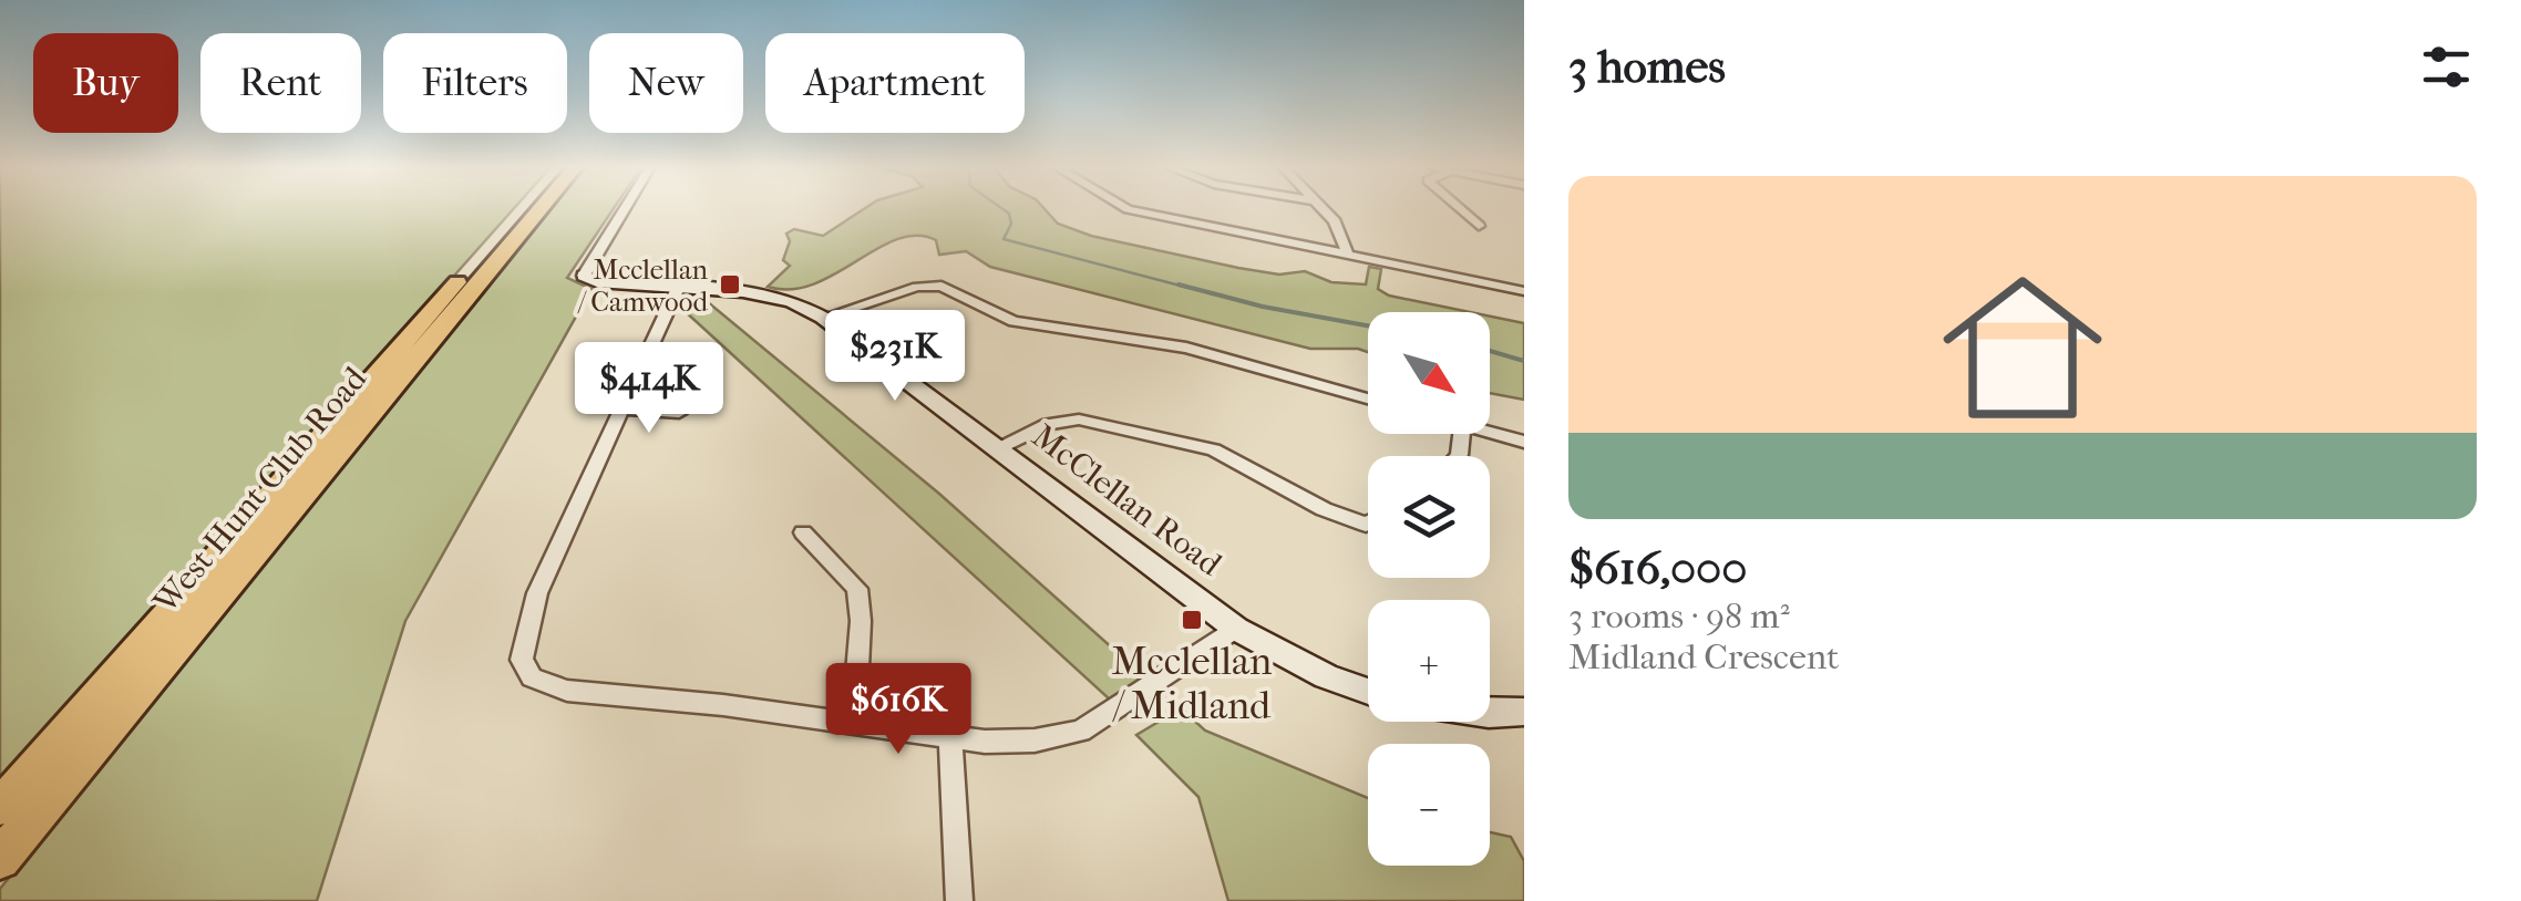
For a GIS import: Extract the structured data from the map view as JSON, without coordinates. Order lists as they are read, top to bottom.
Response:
{
  "streets": {
    "main road": ["West Hunt Club Road"],
    "street": ["McClellan Road"]
  },
  "places": {
    "transit": ["Mcclellan / Camwood", "Mcclellan / Midland"]
  },
  "north": "bottom right",
  "page": {
    "heading": "3 homes",
    "chip": [
      "Buy",
      "Rent",
      "Filters",
      "New",
      "Apartment"
    ],
    "list": [
      {
        "name": "$616,000",
        "note": "3 rooms · 98 m² · Midland Crescent"
      }
    ],
    "price": ["$231K", "$414K", "$616K"],
    "map_buttons": ["+", "−"]
  }
}
